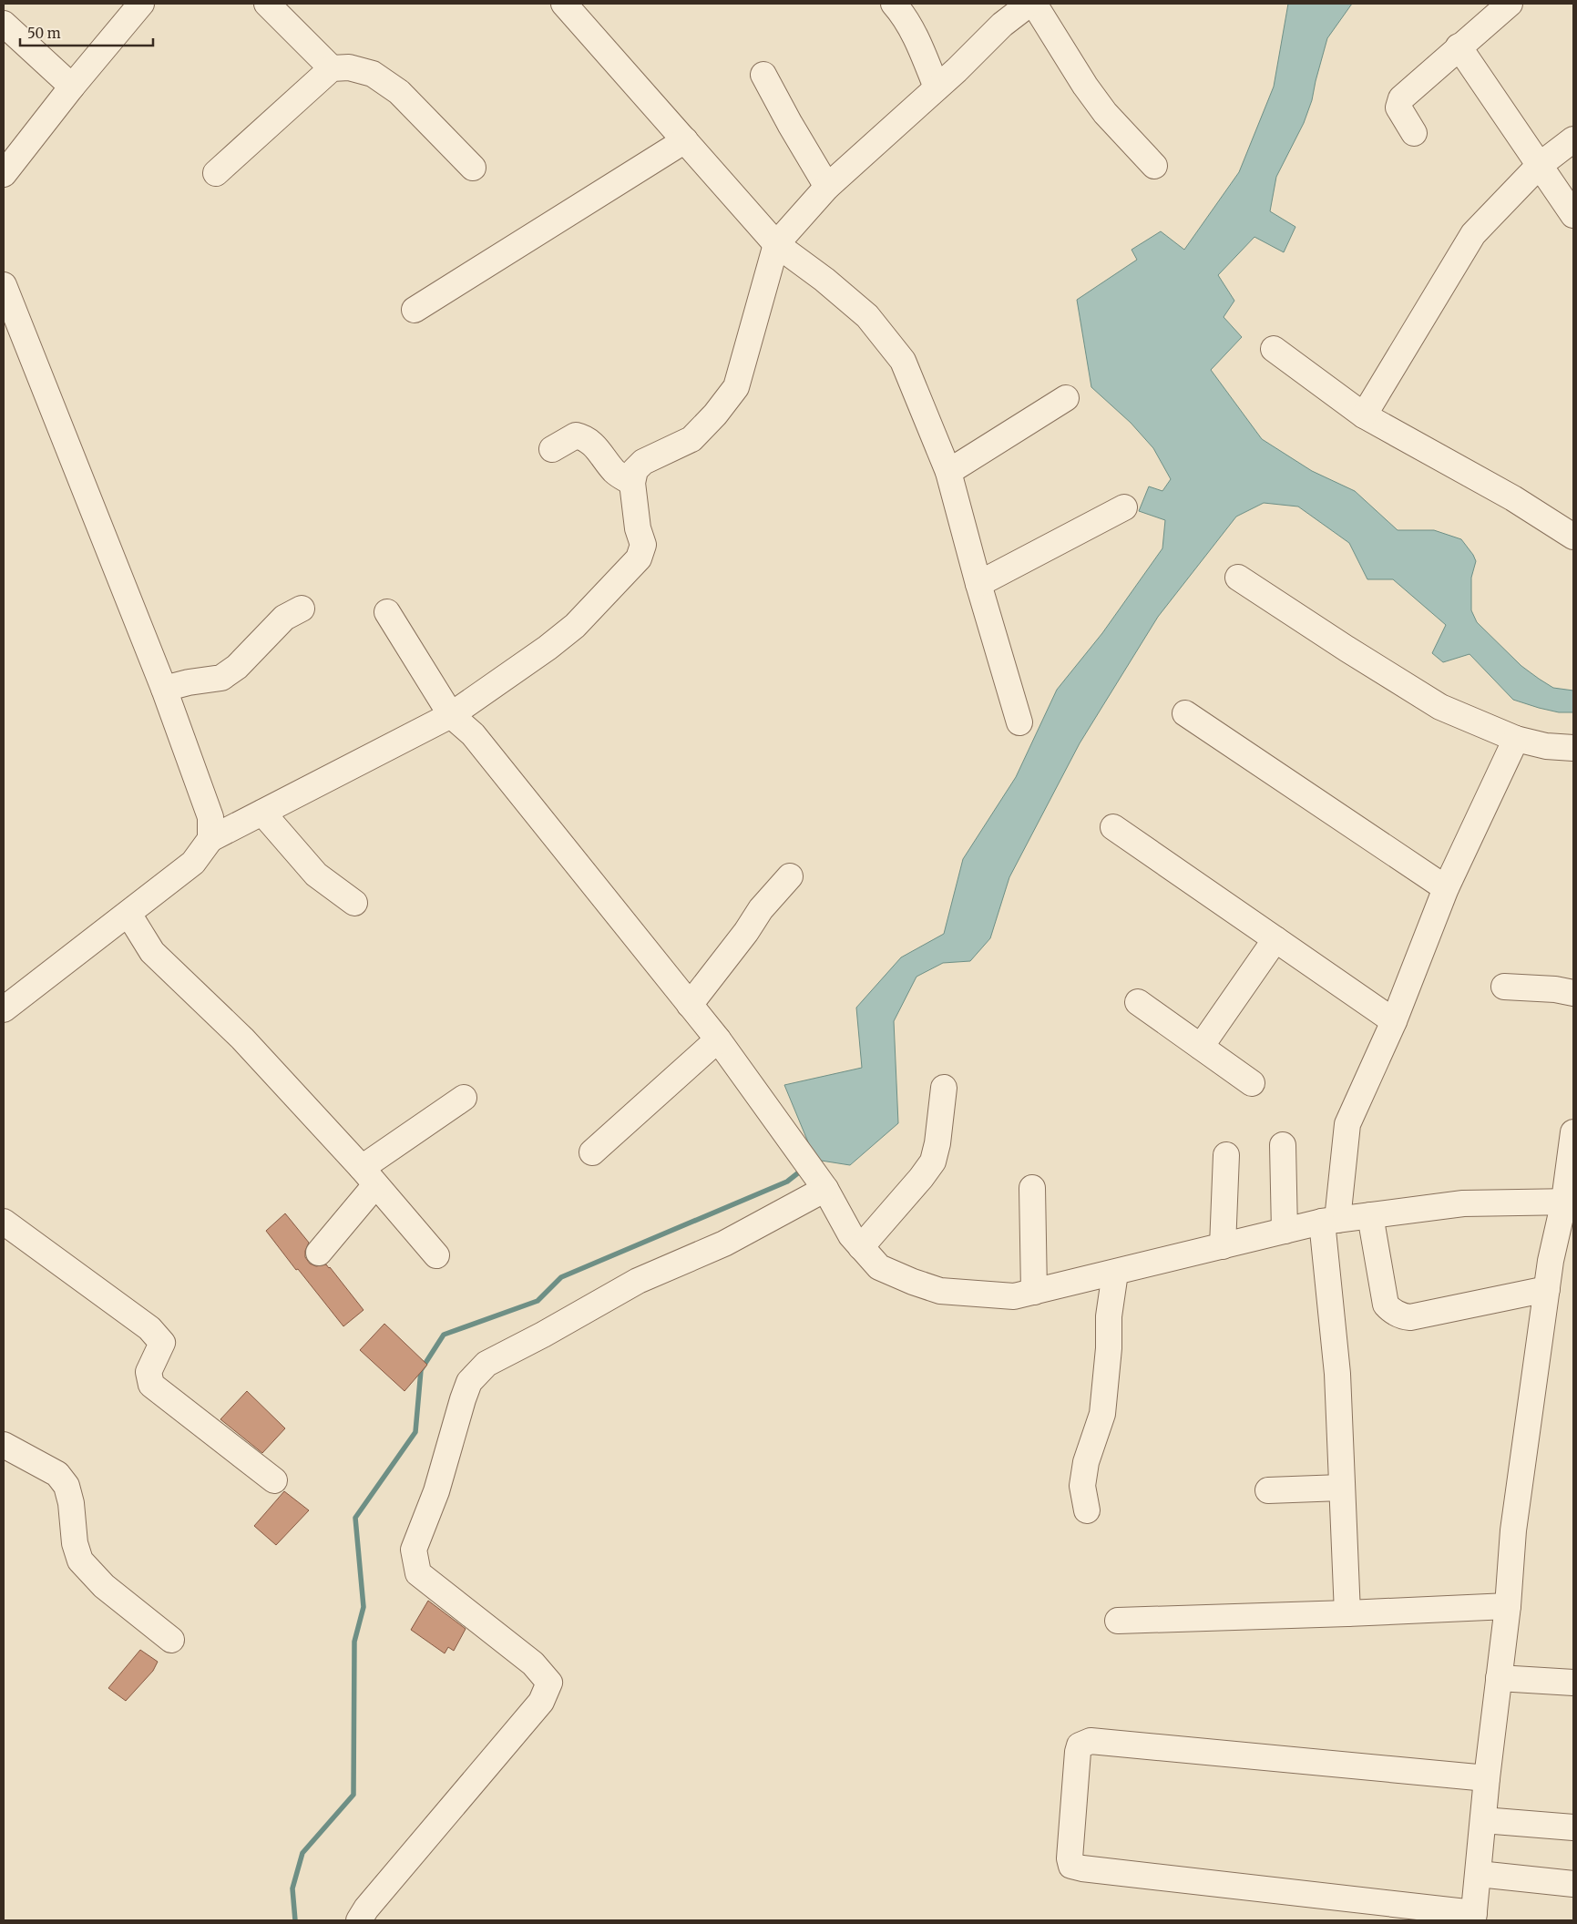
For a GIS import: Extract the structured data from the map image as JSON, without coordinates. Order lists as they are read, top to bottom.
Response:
{
  "scale_bar": "50 m"
}
